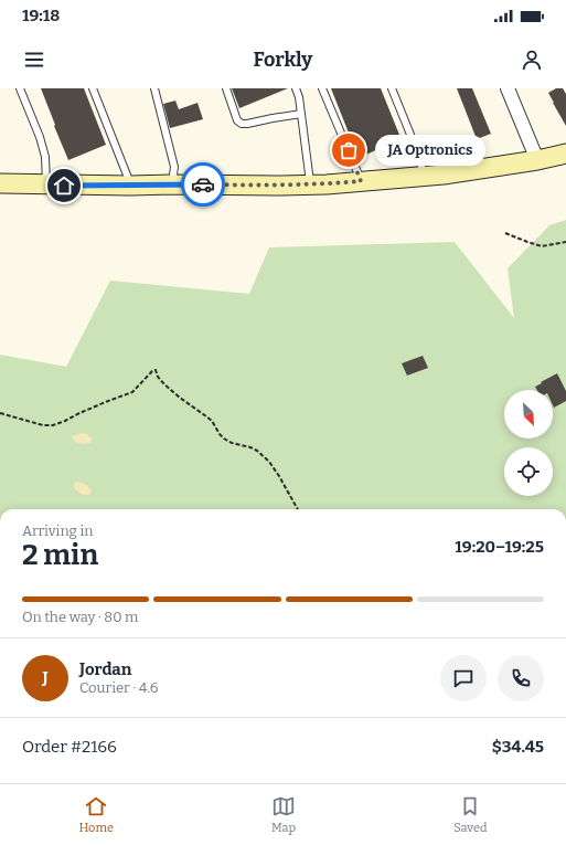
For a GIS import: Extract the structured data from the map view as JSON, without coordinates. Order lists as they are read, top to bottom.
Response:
{
  "places": ["JA Optronics"],
  "north": "bottom right",
  "page": {
    "status": "19:18",
    "header": "Forkly",
    "bubble": "JA Optronics",
    "heading": ["2 min", "Arriving in", "19:20–19:25"],
    "panel": [
      "Jordan",
      "Courier · 4.6",
      "Order #2166",
      "$34.45"
    ],
    "bar": "On the way · 80 m",
    "round": "J",
    "tabs": ["Home", "Map", "Saved"]
  }
}
